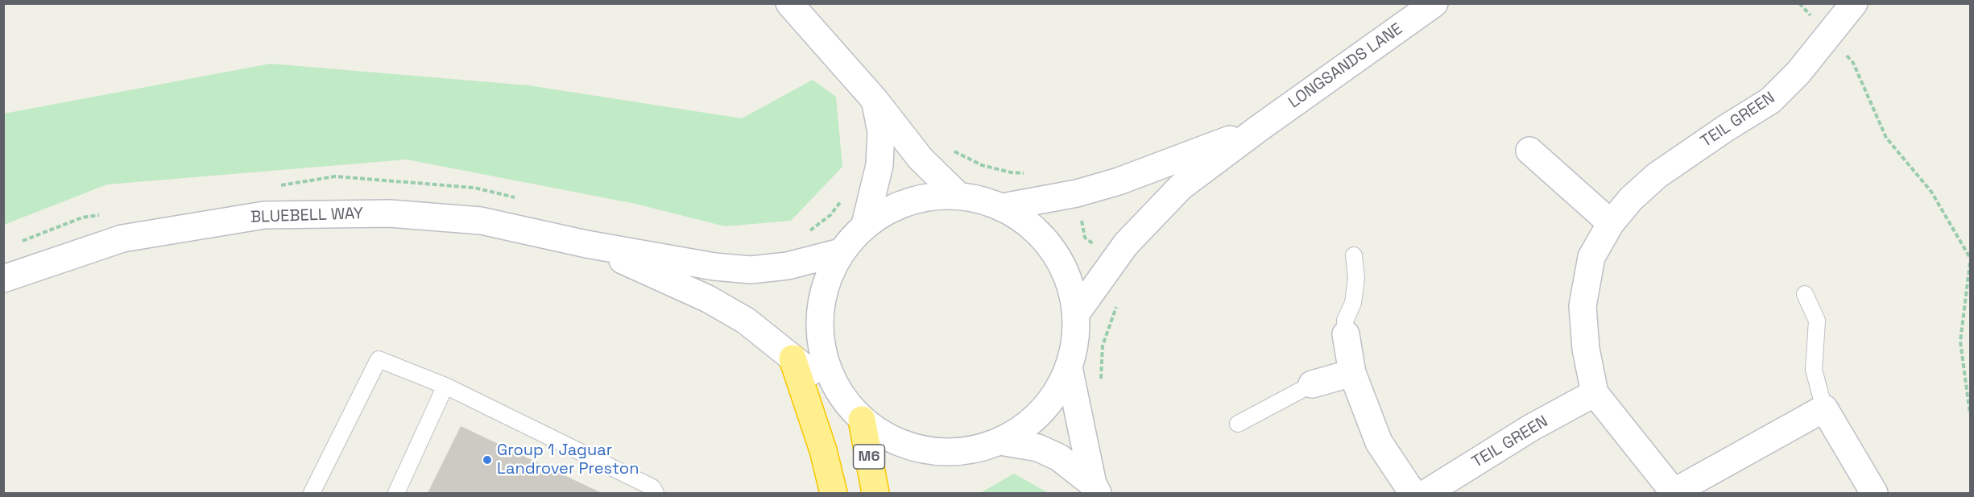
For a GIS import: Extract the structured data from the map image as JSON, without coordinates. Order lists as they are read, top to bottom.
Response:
{
  "streets": {
    "highway": ["M6"],
    "main road": ["LONGSANDS LANE", "TEIL GREEN", "BLUEBELL WAY"]
  },
  "places": ["Group 1 Jaguar Landrover Preston"]
}
